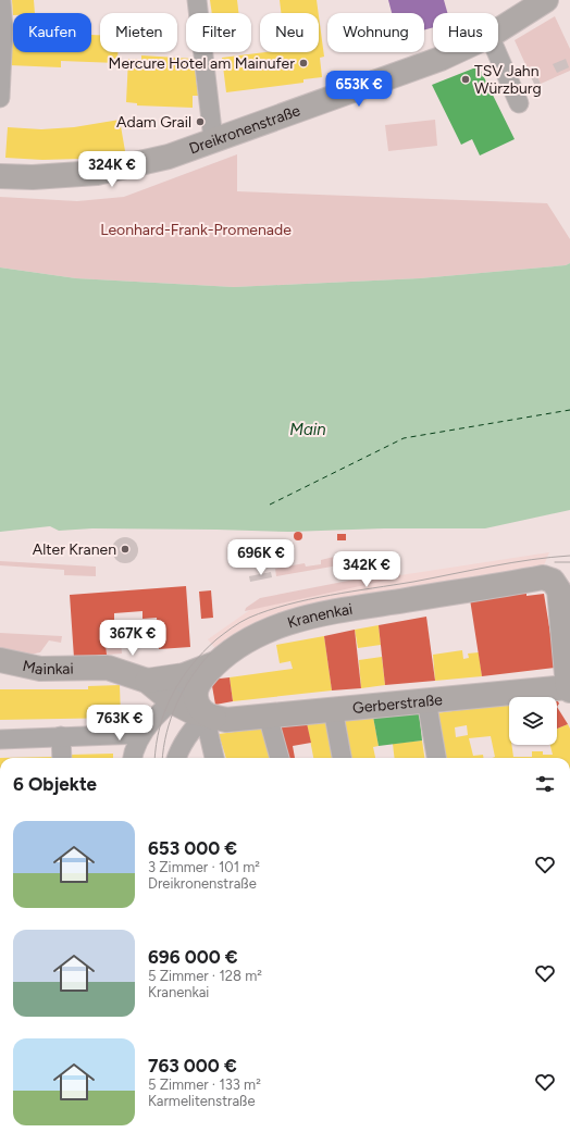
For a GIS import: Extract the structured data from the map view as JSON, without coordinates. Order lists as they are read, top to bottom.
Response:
{
  "streets": {
    "street": [
      "Dreikronenstraße",
      "Kranenkai",
      "Mainkai",
      "Gerberstraße"
    ]
  },
  "crossings": [
    ["Kranenkai", "Mainkai"],
    ["Kranenkai", "Gerberstraße"],
    ["Mainkai", "Gerberstraße"]
  ],
  "water": ["Main"],
  "parks": ["Leonhard-Frank-Promenade"],
  "places": [
    "Mercure Hotel am Mainufer",
    "TSV Jahn Würzburg",
    "Adam Grail",
    "Alter Kranen"
  ],
  "page": {
    "chip": [
      "Kaufen",
      "Mieten",
      "Filter",
      "Neu",
      "Wohnung",
      "Haus"
    ],
    "price": [
      "653K €",
      "324K €",
      "696K €",
      "342K €",
      "367K €",
      "763K €"
    ],
    "heading": "6 Objekte",
    "list": [
      {
        "name": "653 000 €",
        "note": "3 Zimmer · 101 m² · Dreikronenstraße"
      },
      {
        "name": "696 000 €",
        "note": "5 Zimmer · 128 m² · Kranenkai"
      },
      {
        "name": "763 000 €",
        "note": "5 Zimmer · 133 m² · Karmelitenstraße"
      }
    ]
  }
}
